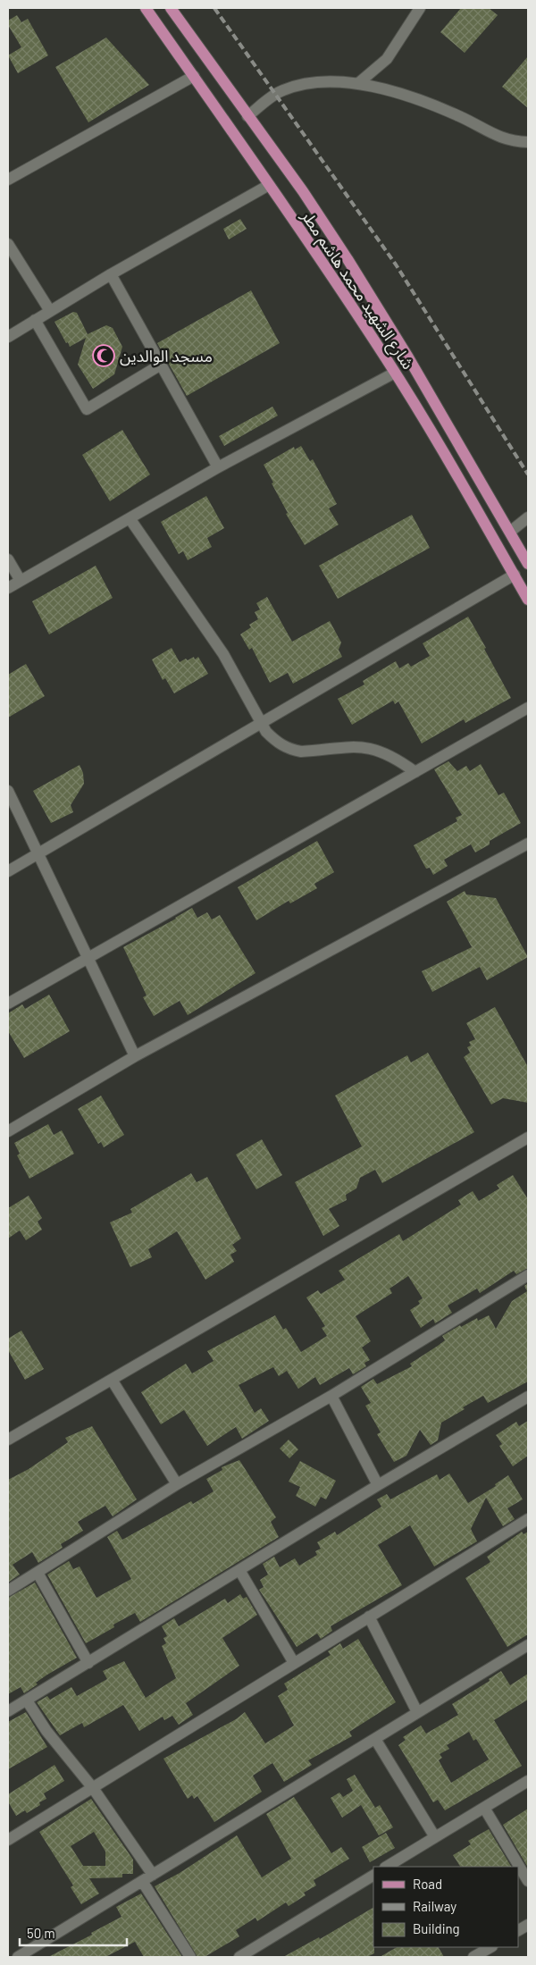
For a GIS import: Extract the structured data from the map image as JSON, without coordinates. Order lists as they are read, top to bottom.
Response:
{
  "streets": {
    "main road": ["شارع الشهيد محمد هاشم مطر"]
  },
  "places": {
    "mosque": ["مسجد الوالدين"]
  },
  "legend": ["Road", "Railway", "Building"],
  "scale_bar": "50 m"
}
